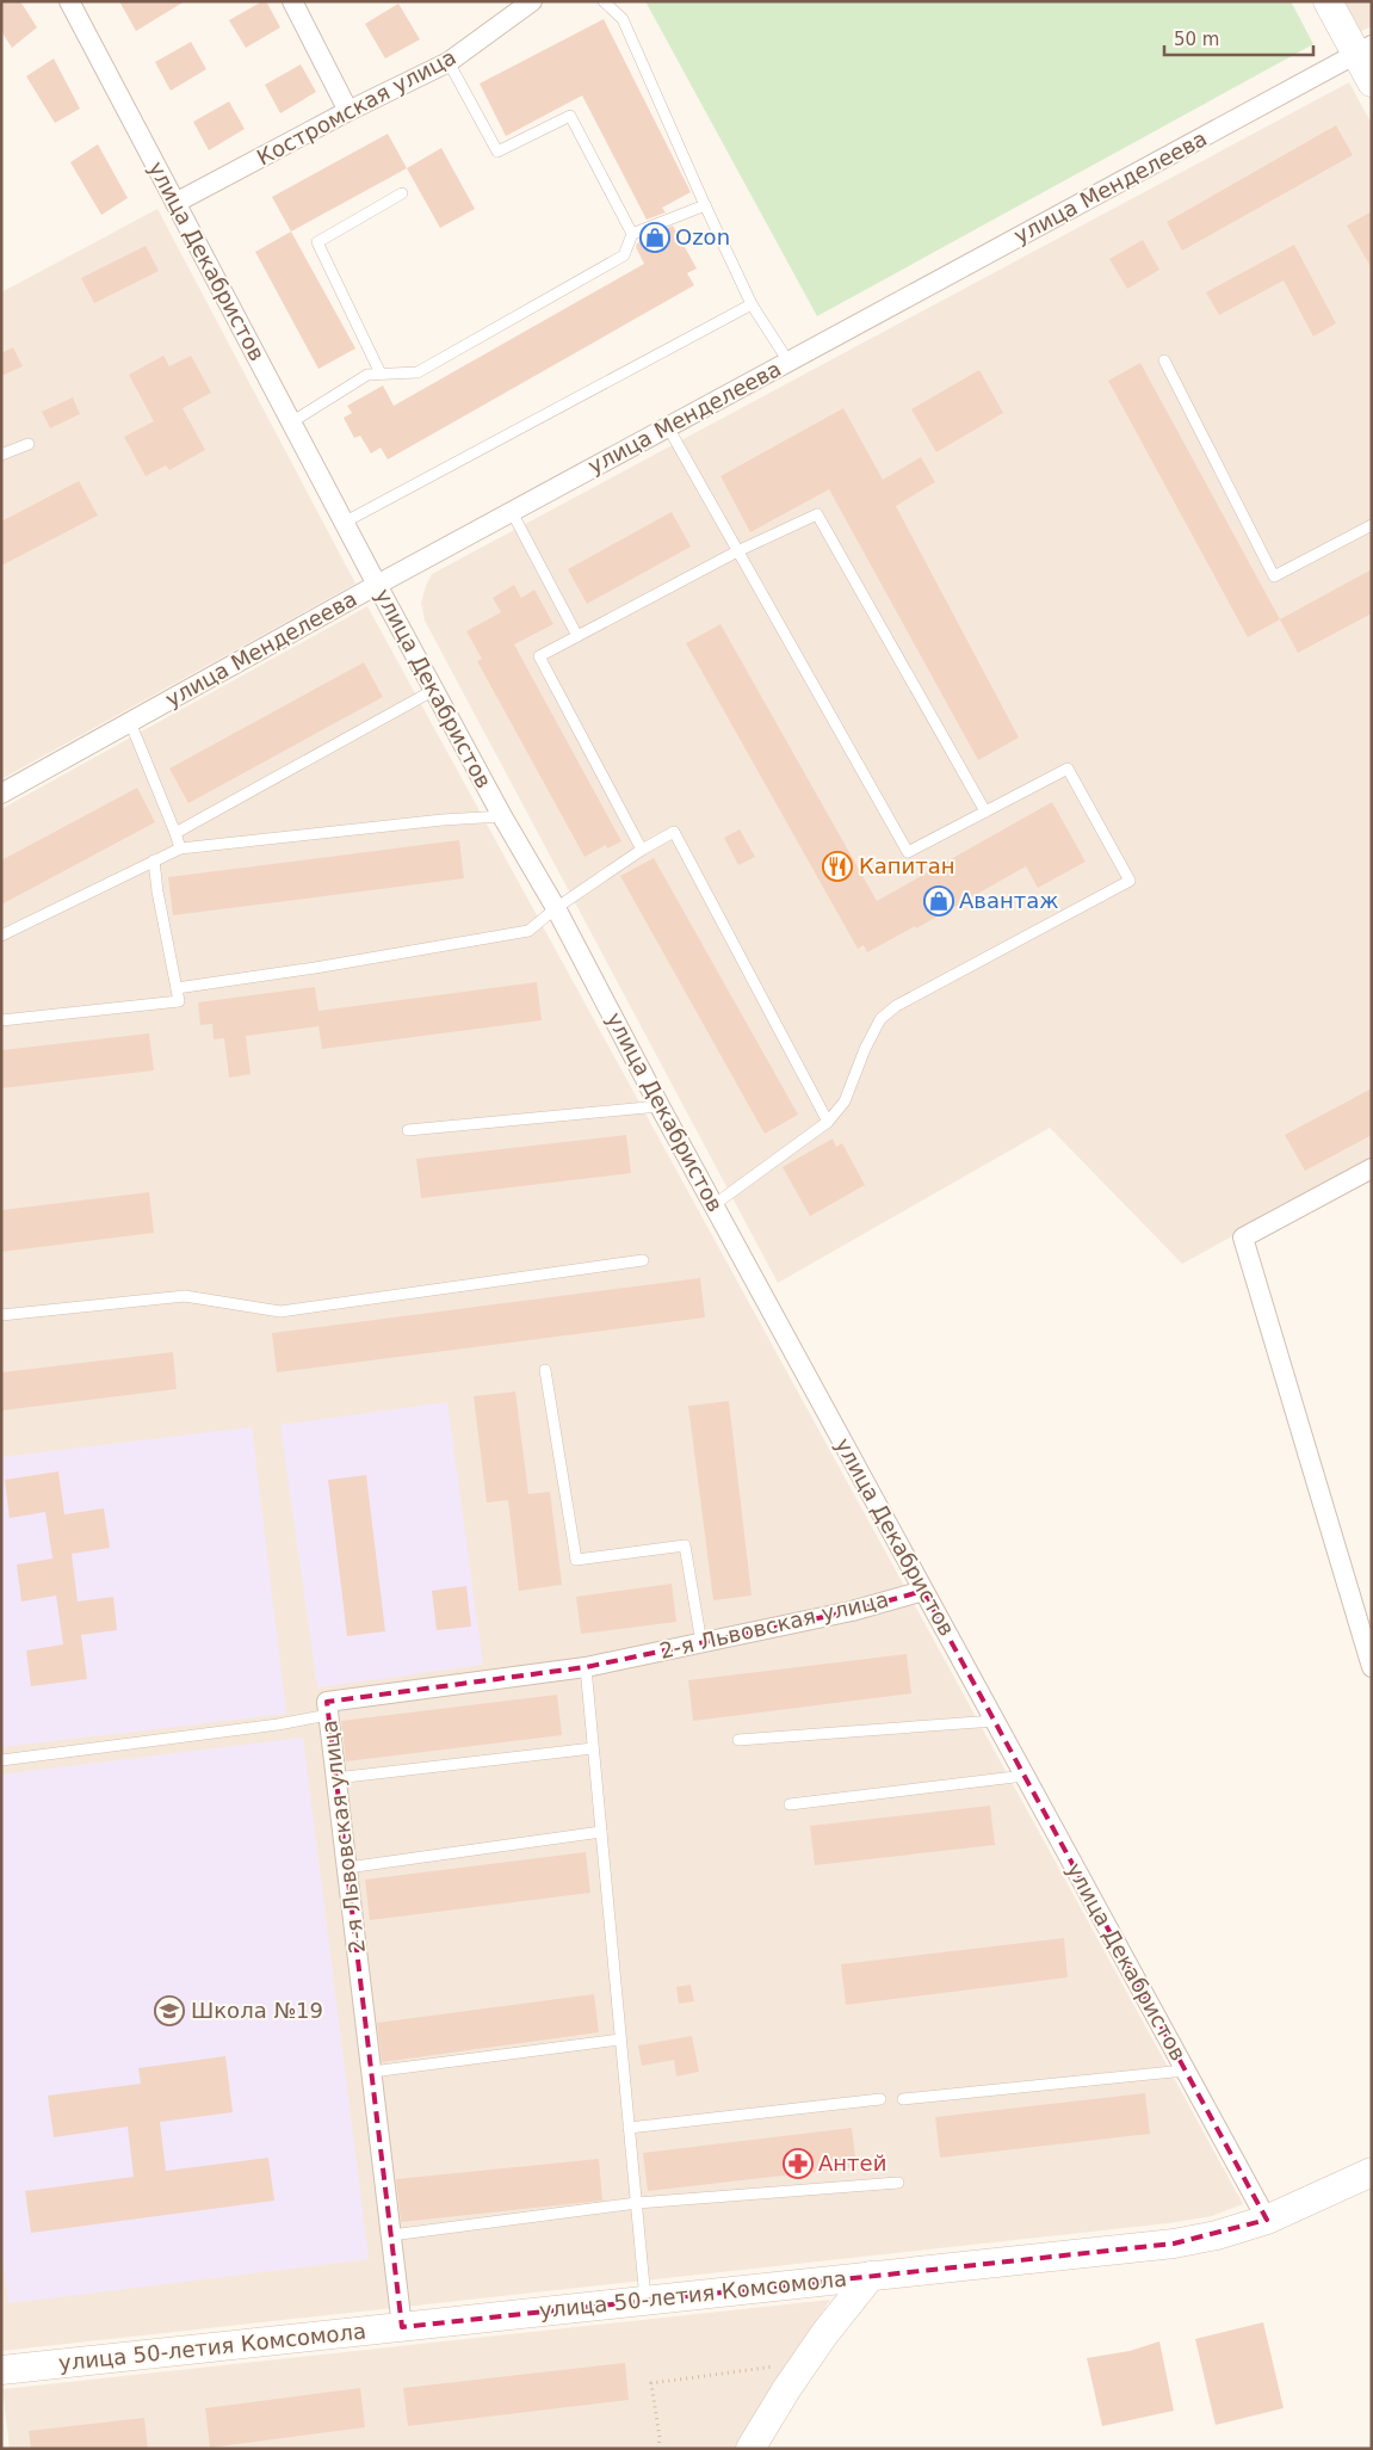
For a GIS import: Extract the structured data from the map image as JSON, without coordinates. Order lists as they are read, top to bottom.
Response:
{
  "streets": {
    "main road": ["улица 50-летия Комсомола"],
    "street": [
      "Костромская улица",
      "улица Менделеева",
      "улица Декабристов",
      "2-я Львовская улица"
    ]
  },
  "crossings": [
    ["Костромская улица", "улица Декабристов"],
    ["улица Менделеева", "улица Декабристов"],
    ["улица Декабристов", "2-я Львовская улица"],
    ["улица Декабристов", "улица 50-летия Комсомола"],
    ["2-я Львовская улица", "улица 50-летия Комсомола"]
  ],
  "places": {
    "shop": ["Ozon", "Авантаж"],
    "restaurant": ["Капитан"],
    "school or university": ["Школа №19"],
    "pharmacy": ["Антей"]
  },
  "scale_bar": "50 m"
}
